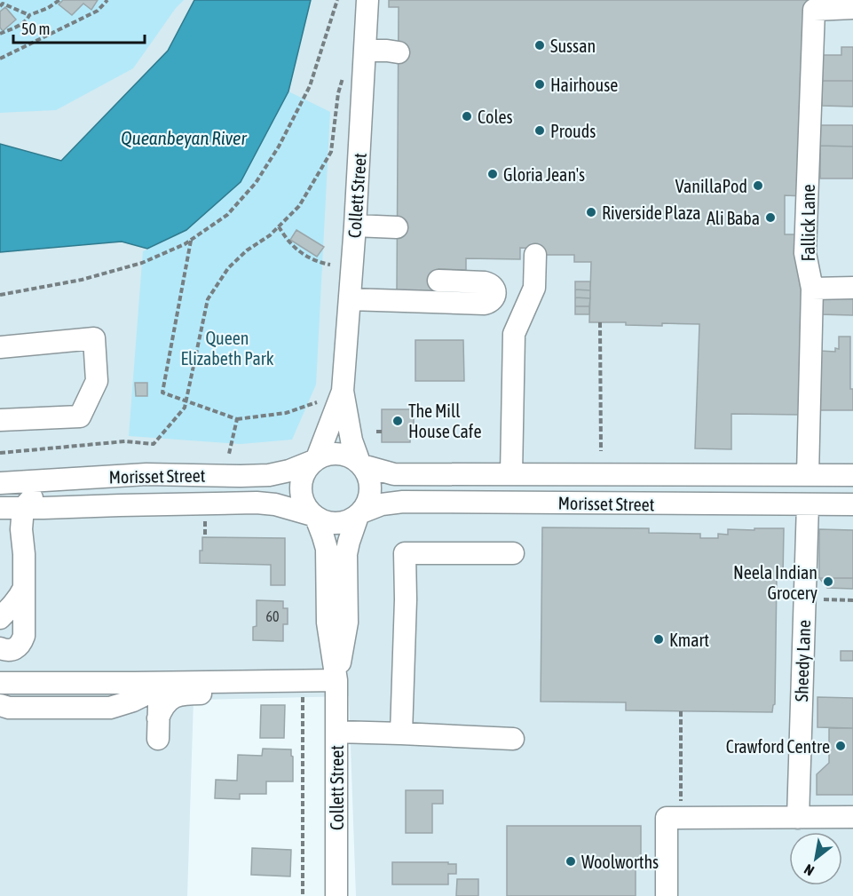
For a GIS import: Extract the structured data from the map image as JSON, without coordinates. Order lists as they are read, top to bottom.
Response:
{
  "streets": {
    "street": [
      "Collett Street",
      "Fallick Lane",
      "Morisset Street",
      "Sheedy Lane"
    ]
  },
  "crossings": [
    ["Collett Street", "Morisset Street"],
    ["Fallick Lane", "Morisset Street"],
    ["Morisset Street", "Sheedy Lane"]
  ],
  "water": ["Queanbeyan River"],
  "parks": ["Queen Elizabeth Park"],
  "places": [
    "Sussan",
    "Hairhouse",
    "Coles",
    "Prouds",
    "Gloria Jean's",
    "VanillaPod",
    "Riverside Plaza",
    "Ali Baba",
    "The Mill House Cafe",
    "Neela Indian Grocery",
    "Kmart",
    "Crawford Centre",
    "Woolworths"
  ],
  "house_numbers": ["60"],
  "scale_bar": "50 m",
  "north": "bottom left"
}
